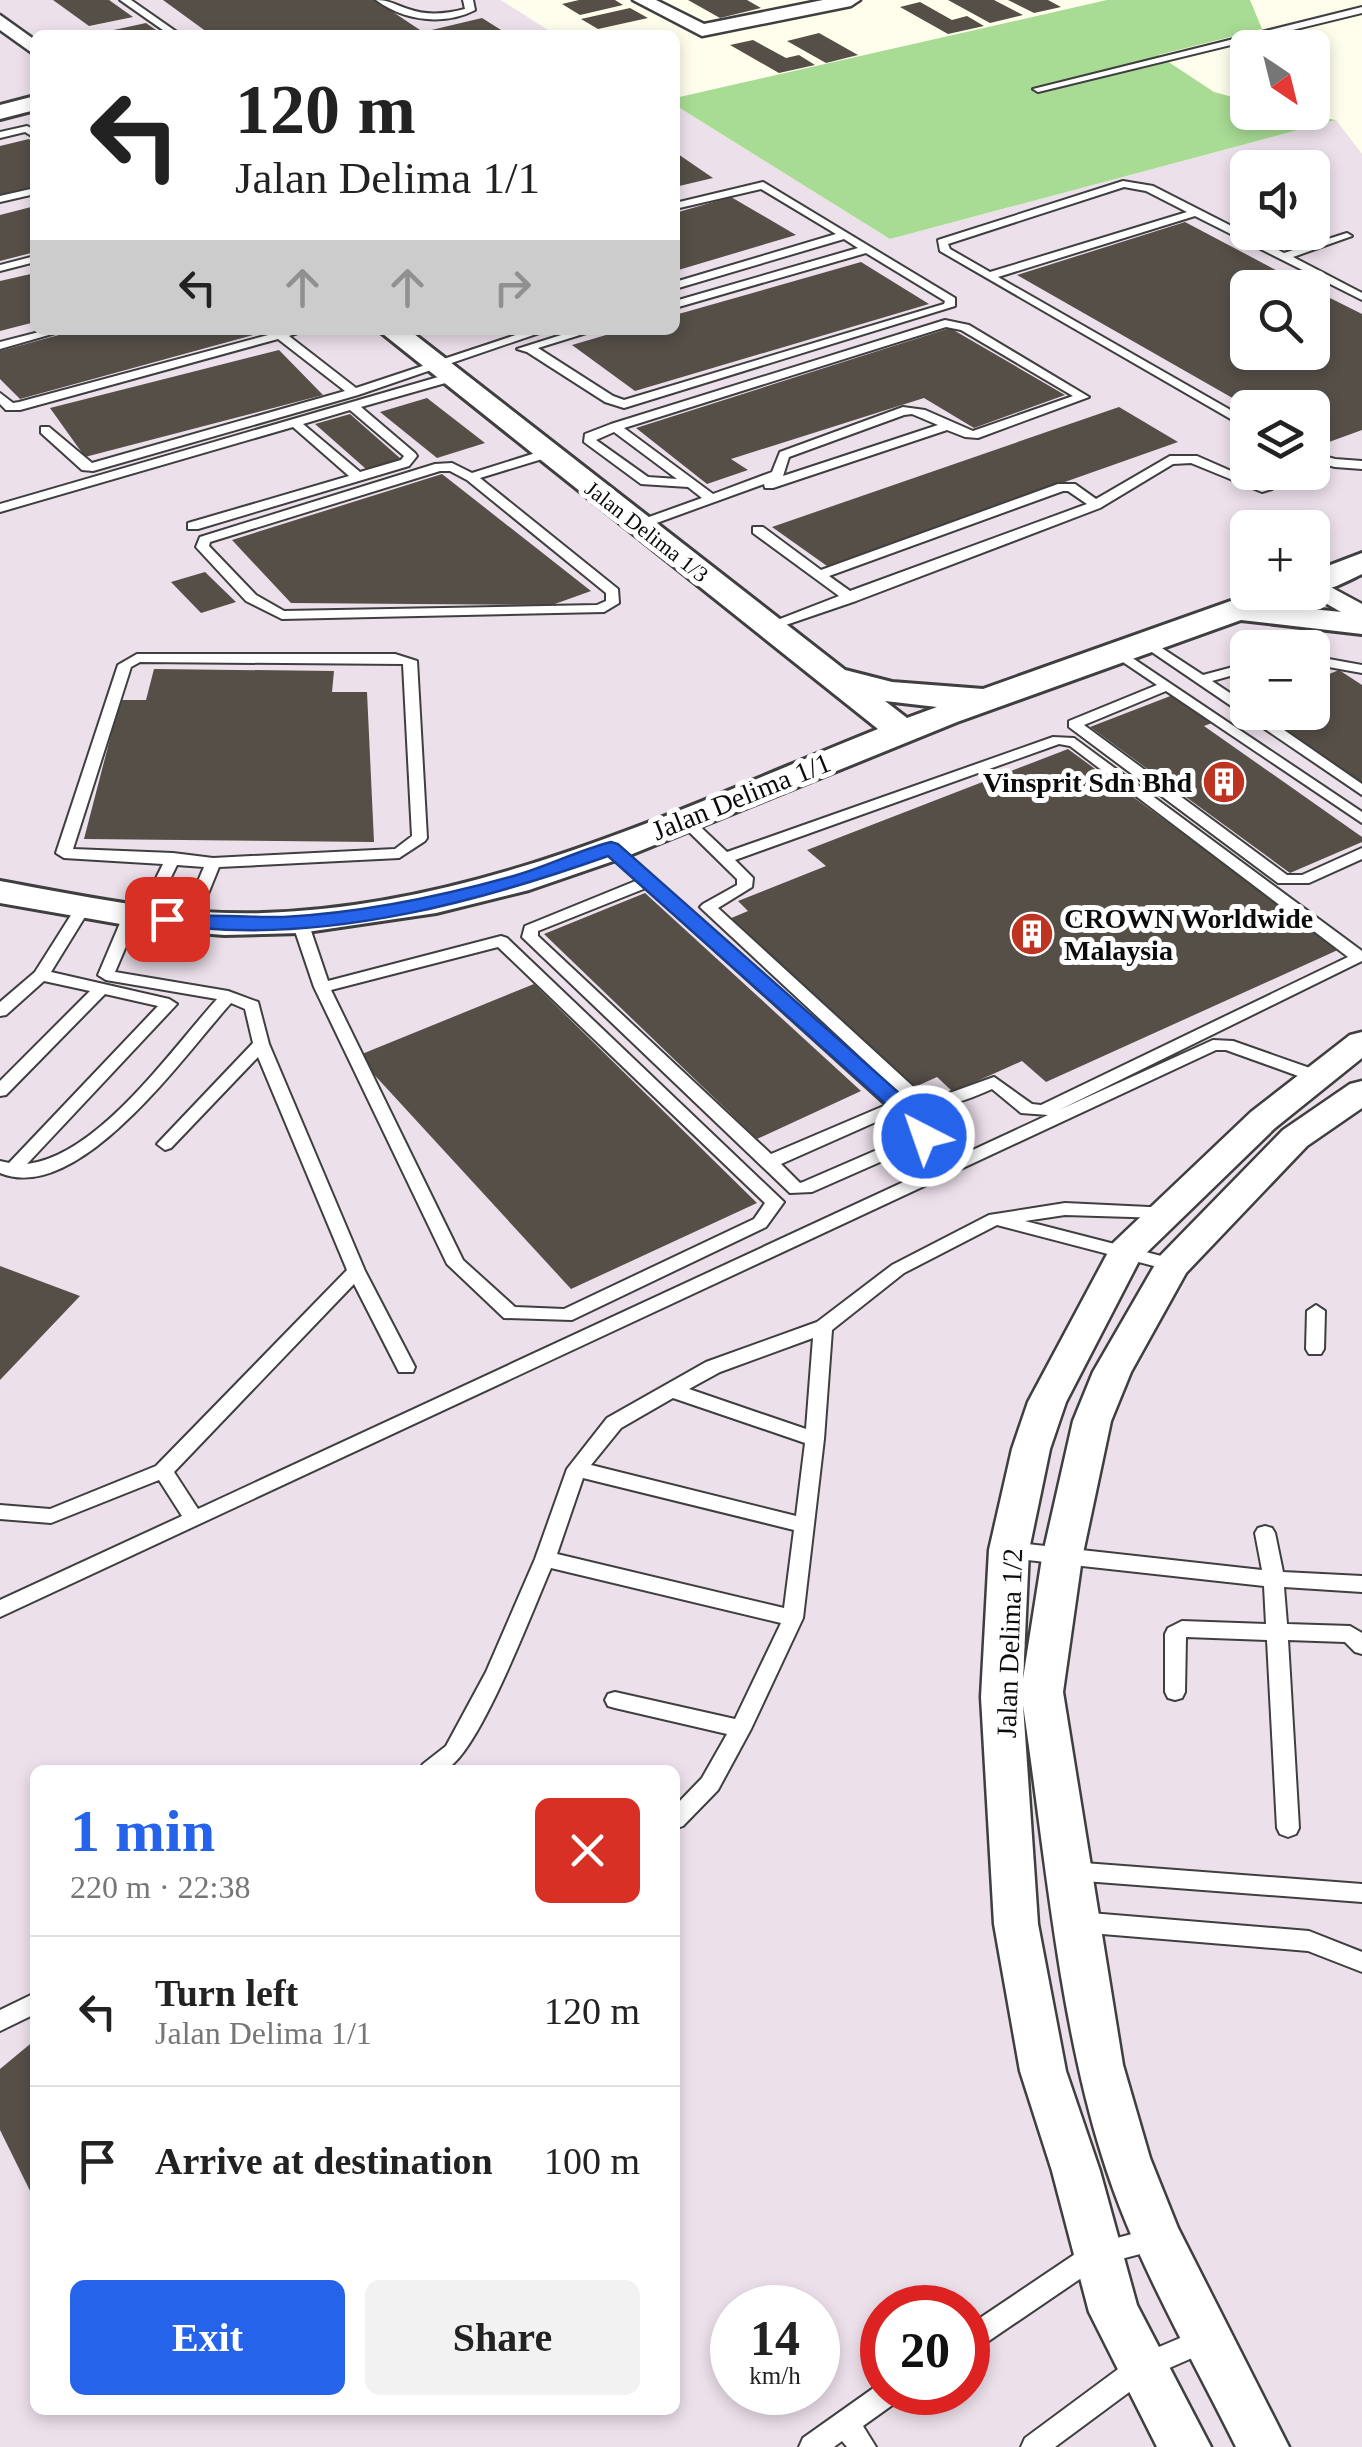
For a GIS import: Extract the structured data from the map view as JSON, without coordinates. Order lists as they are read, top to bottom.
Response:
{
  "streets": {
    "street": ["Jalan Delima 1/3", "Jalan Delima 1/1", "Jalan Delima 1/2"]
  },
  "crossings": [
    ["Jalan Delima 1/3", "Jalan Delima 1/1"]
  ],
  "places": {
    "building": ["Vinsprit Sdn Bhd", "CROWN Worldwide Malaysia"]
  },
  "north": "bottom right",
  "page": {
    "map_buttons": ["+", "−"],
    "turn": ["120 m", "Jalan Delima 1/1"],
    "heading": ["1 min", "220 m · 22:38"],
    "list": [
      {
        "name": "Turn left",
        "note": "Jalan Delima 1/1",
        "value": "120 m"
      },
      {
        "name": "Arrive at destination",
        "value": "100 m"
      }
    ],
    "buttons": ["Exit", "Share"],
    "speed": "14 km/h",
    "limit": "20"
  }
}
